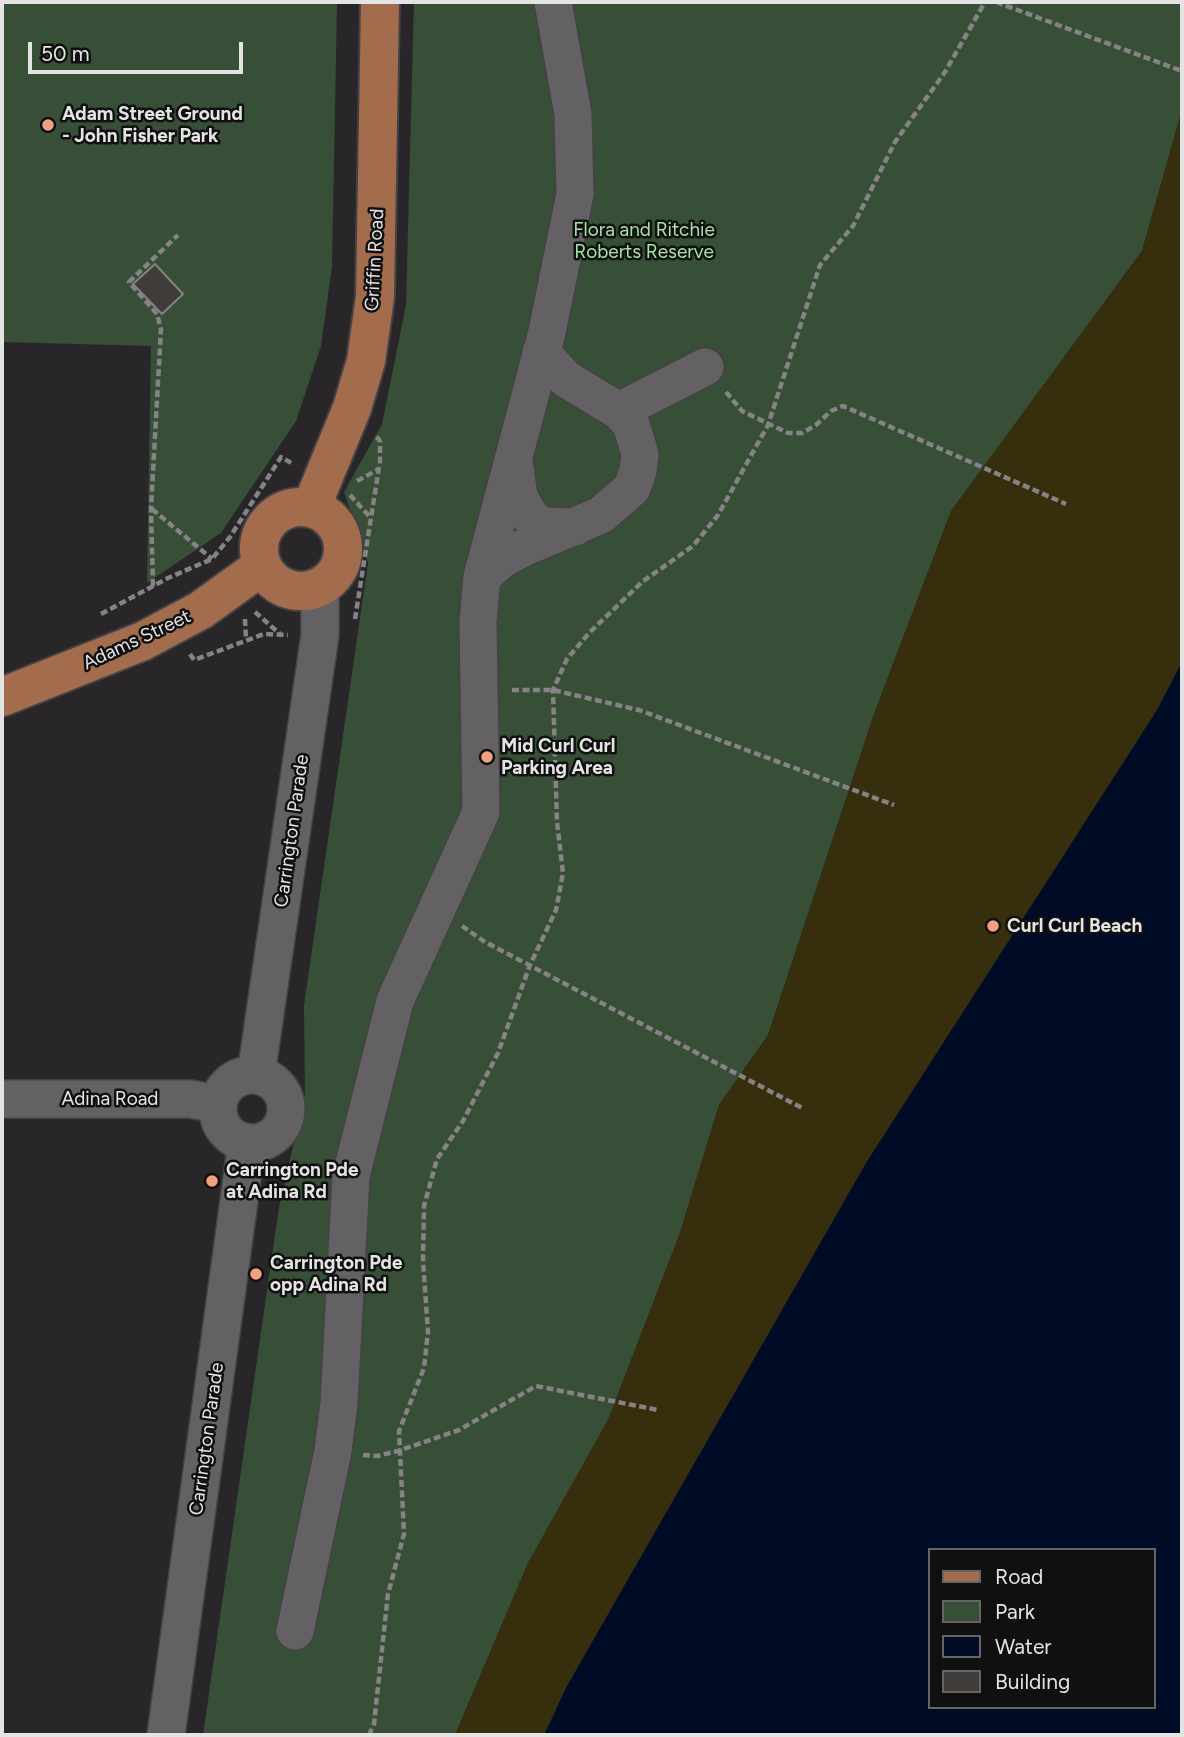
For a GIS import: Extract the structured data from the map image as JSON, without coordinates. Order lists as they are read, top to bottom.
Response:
{
  "streets": {
    "main road": ["Griffin Road", "Adams Street"],
    "street": ["Carrington Parade", "Adina Road"]
  },
  "crossings": [
    ["Griffin Road", "Adams Street"],
    ["Griffin Road", "Carrington Parade"],
    ["Adams Street", "Carrington Parade"],
    ["Carrington Parade", "Adina Road"]
  ],
  "parks": ["Flora and Ritchie Roberts Reserve"],
  "places": [
    "Adam Street Ground - John Fisher Park",
    "Mid Curl Curl Parking Area",
    "Curl Curl Beach",
    "Carrington Pde at Adina Rd",
    "Carrington Pde opp Adina Rd"
  ],
  "legend": [
    "Road",
    "Park",
    "Water",
    "Building"
  ],
  "scale_bar": "50 m"
}
